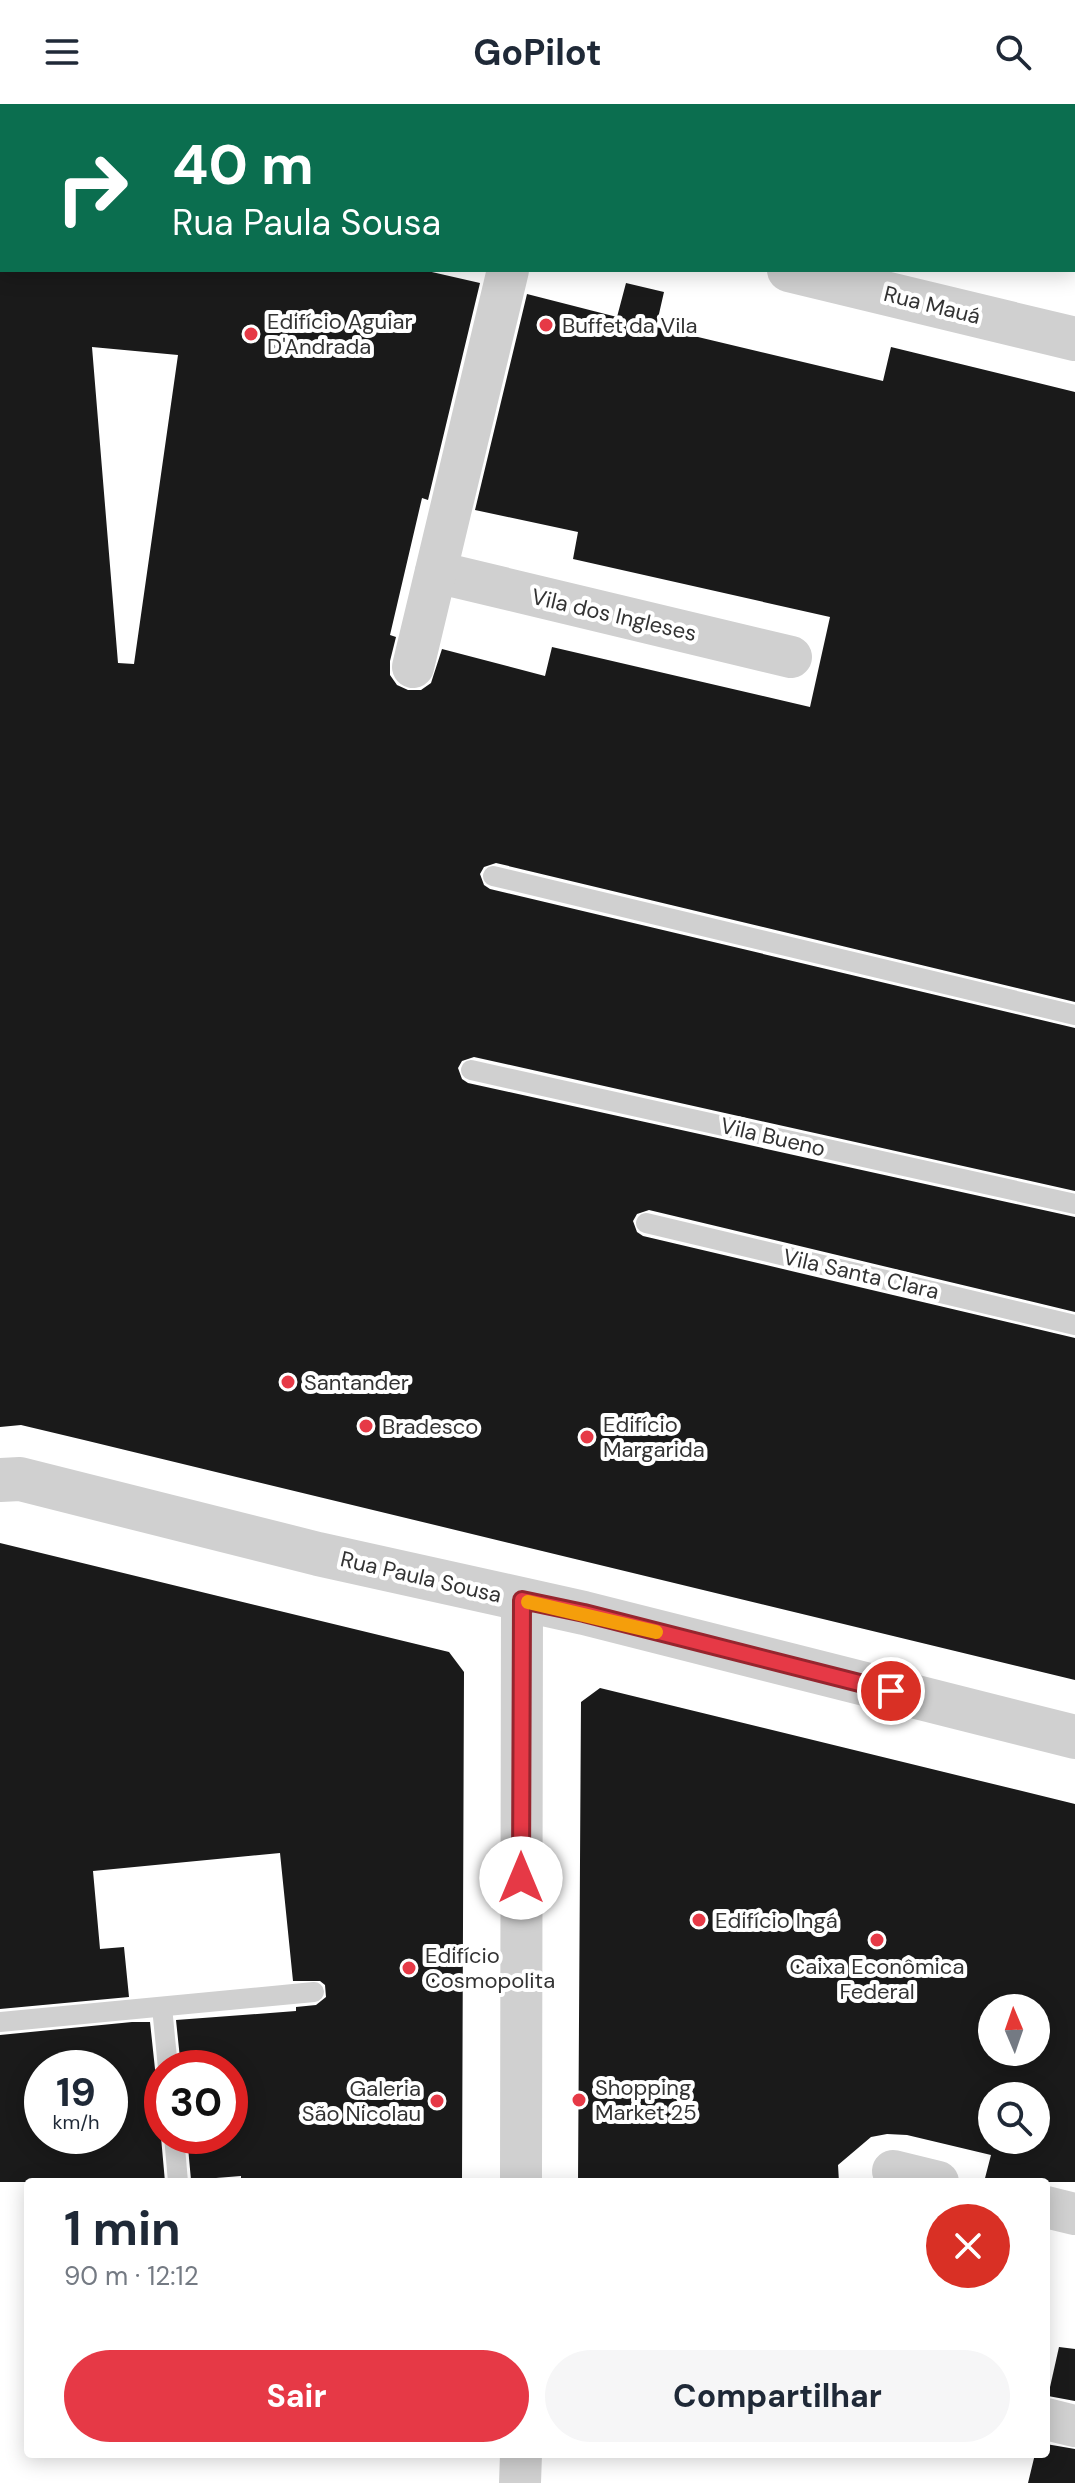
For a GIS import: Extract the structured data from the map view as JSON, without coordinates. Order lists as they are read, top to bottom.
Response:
{
  "streets": {
    "street": ["Rua Mauá", "Vila dos Ingleses", "Rua Paula Sousa"],
    "lane": ["Vila Bueno", "Vila Santa Clara"]
  },
  "places": [
    "Buffet da Vila",
    "Edifício Aguiar D'Andrada",
    "Santander",
    "Bradesco",
    "Edifício Margarida",
    "Edifício Ingá",
    "Caixa Econômica Federal",
    "Edifício Cosmopolita",
    "Shopping Market 25",
    "Galeria São Nicolau"
  ],
  "north": "top",
  "page": {
    "header": "GoPilot",
    "turn": ["40 m", "Rua Paula Sousa"],
    "speed": "19 km/h",
    "limit": "30",
    "heading": ["1 min", "90 m · 12:12"],
    "buttons": ["Sair", "Compartilhar"]
  }
}
